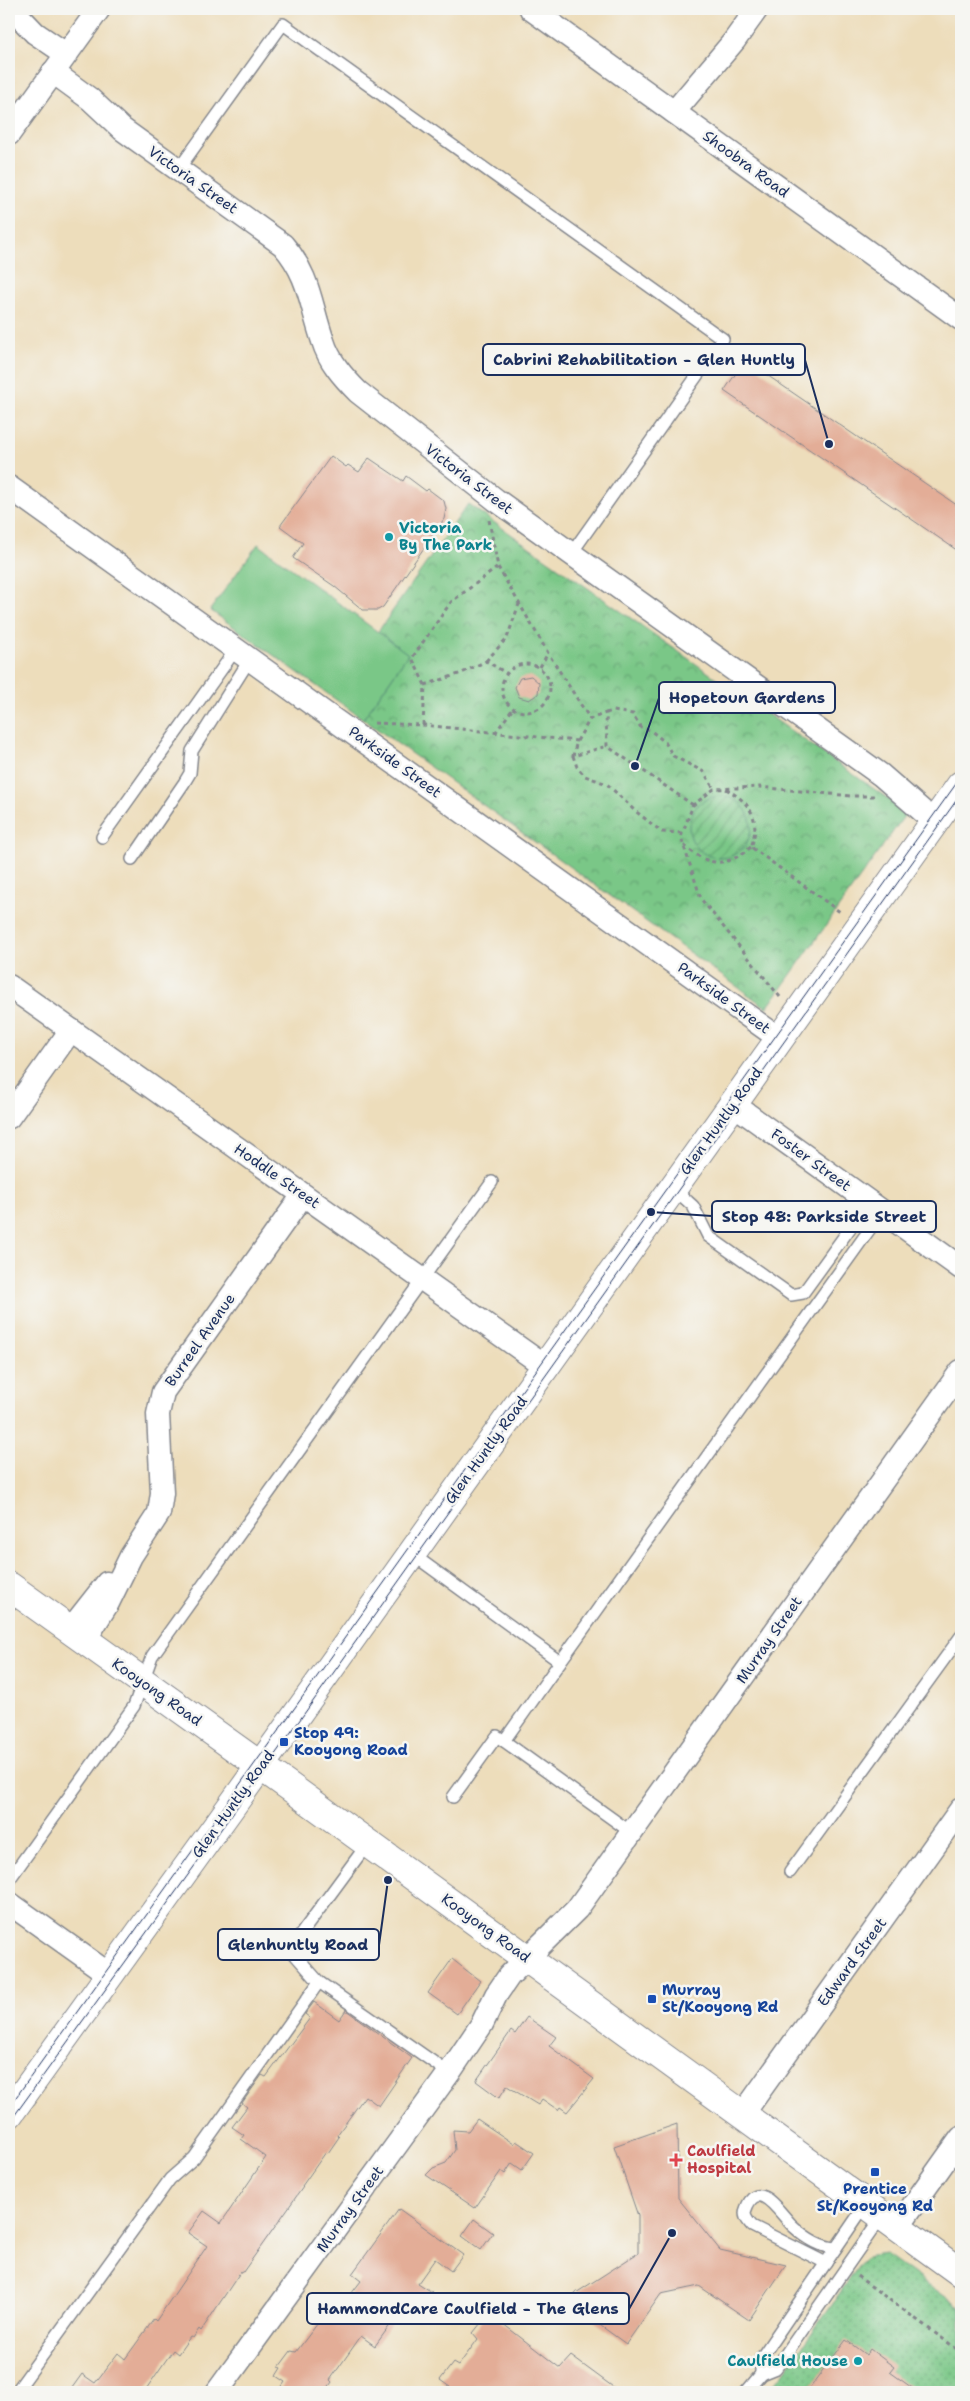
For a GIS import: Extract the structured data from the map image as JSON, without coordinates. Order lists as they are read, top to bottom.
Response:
{
  "streets": {
    "street": [
      "Shoobra Road",
      "Victoria Street",
      "Parkside Street",
      "Glen Huntly Road",
      "Foster Street",
      "Hoddle Street",
      "Burreel Avenue",
      "Murray Street",
      "Kooyong Road",
      "Edward Street"
    ]
  },
  "crossings": [
    ["Victoria Street", "Glen Huntly Road"],
    ["Parkside Street", "Glen Huntly Road"],
    ["Glen Huntly Road", "Foster Street"],
    ["Glen Huntly Road", "Hoddle Street"],
    ["Glen Huntly Road", "Kooyong Road"],
    ["Hoddle Street", "Burreel Avenue"],
    ["Burreel Avenue", "Kooyong Road"],
    ["Murray Street", "Kooyong Road"],
    ["Kooyong Road", "Edward Street"]
  ],
  "places": {
    "other": [
      "Cabrini Rehabilitation - Glen Huntly",
      "Victoria By The Park",
      "Hopetoun Gardens",
      "Stop 48: Parkside Street",
      "Glenhuntly Road",
      "HammondCare Caulfield - The Glens",
      "Caulfield House"
    ],
    "transit": ["Stop 49: Kooyong Road", "Murray St/Kooyong Rd", "Prentice St/Kooyong Rd"],
    "health": ["Caulfield Hospital"]
  }
}
